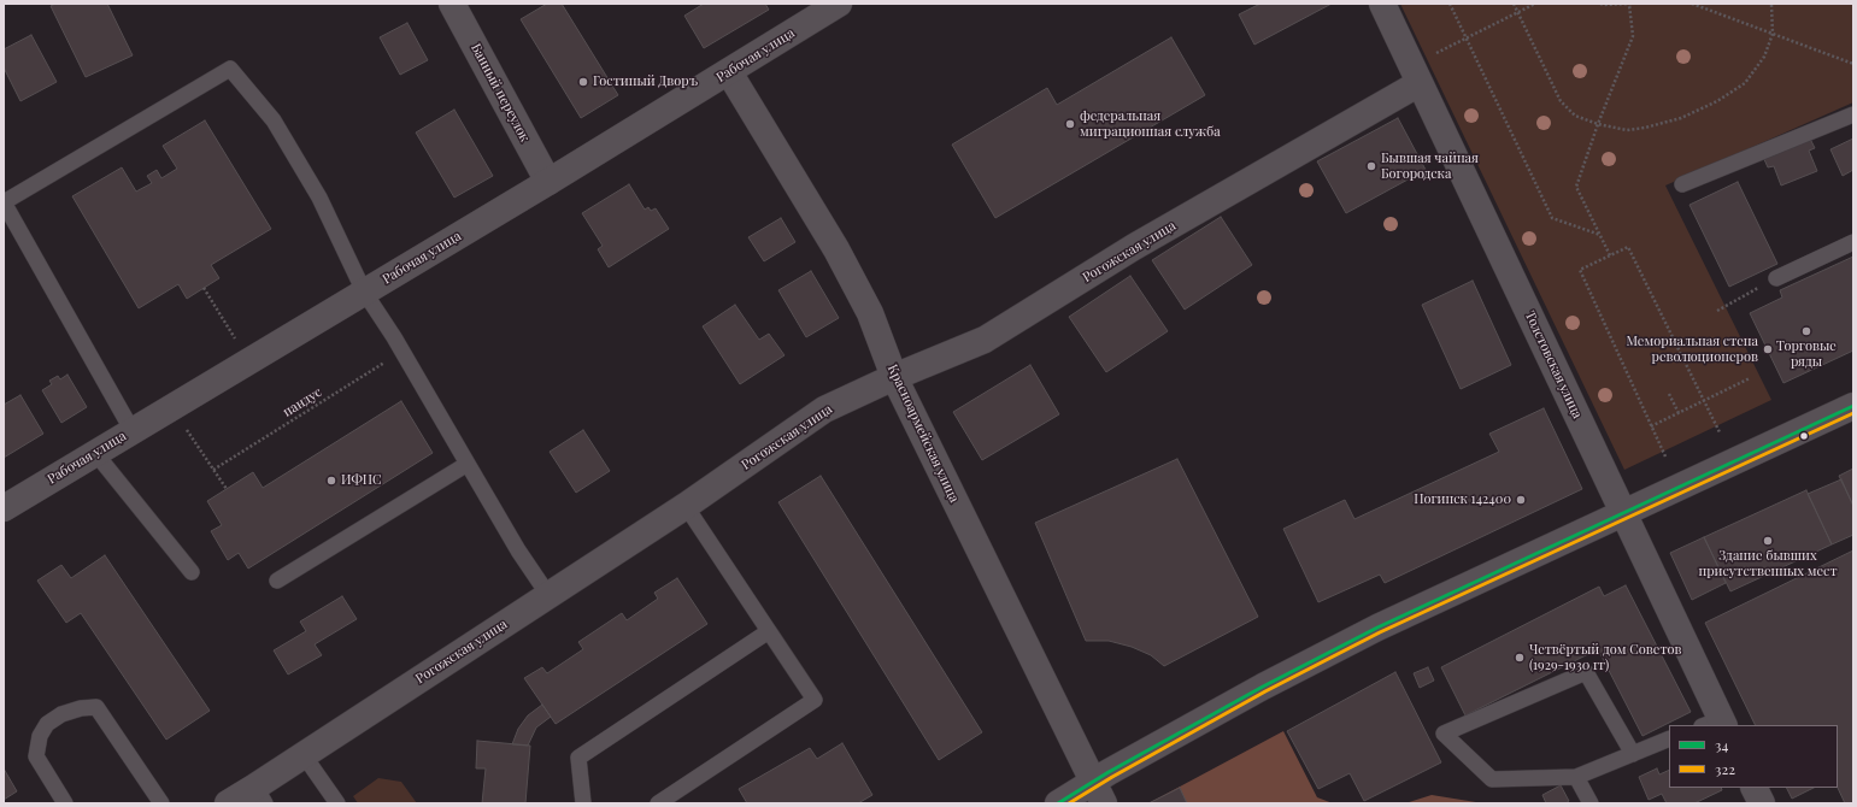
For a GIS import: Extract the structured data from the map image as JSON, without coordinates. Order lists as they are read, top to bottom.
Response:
{
  "streets": {
    "street": [
      "Рабочая улица",
      "Банный переулок",
      "Рогожская улица",
      "Толстовская улица",
      "Красноармейская улица"
    ],
    "path": ["пандус"]
  },
  "crossings": [
    ["Рабочая улица", "Банный переулок"],
    ["Рабочая улица", "Красноармейская улица"],
    ["Рогожская улица", "Толстовская улица"],
    ["Рогожская улица", "Красноармейская улица"]
  ],
  "places": [
    "Гостиный Дворъ",
    "федеральная миграционная служба",
    "Бывшая чайная Богородска",
    "Торговые ряды",
    "Мемориальная стена революционеров",
    "ИФНС",
    "Ногинск 142400",
    "Здание бывших присутственных мест",
    "Четвёртый дом Советов (1929-1930 гг)"
  ],
  "lines": ["transit line 34", "transit line 322"],
  "legend": ["34", "322"]
}
